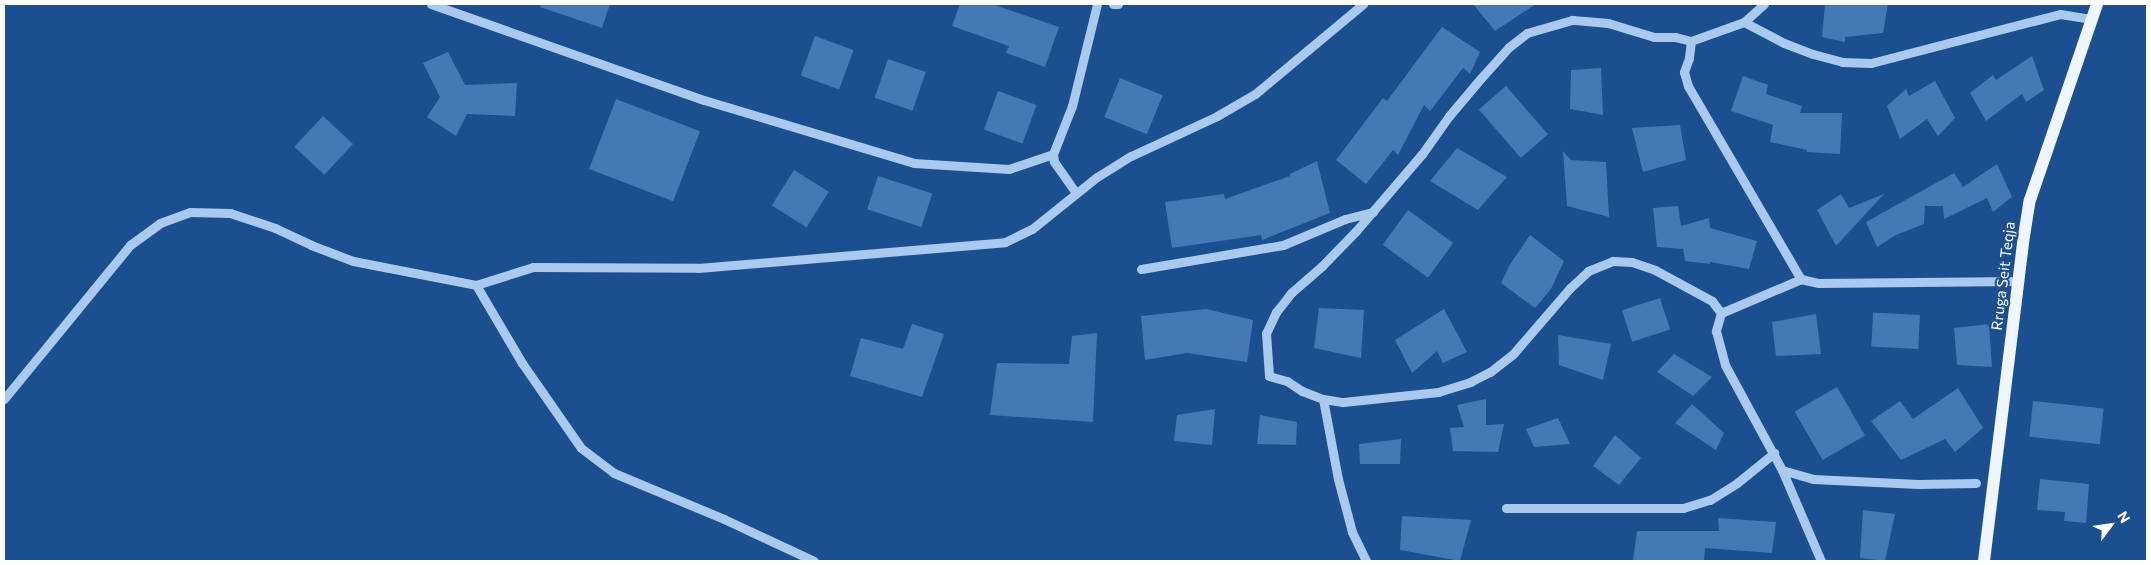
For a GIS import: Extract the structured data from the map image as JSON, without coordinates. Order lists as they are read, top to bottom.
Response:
{
  "streets": {
    "main road": ["Rruga Seit Teqja"]
  },
  "north": "top right"
}
